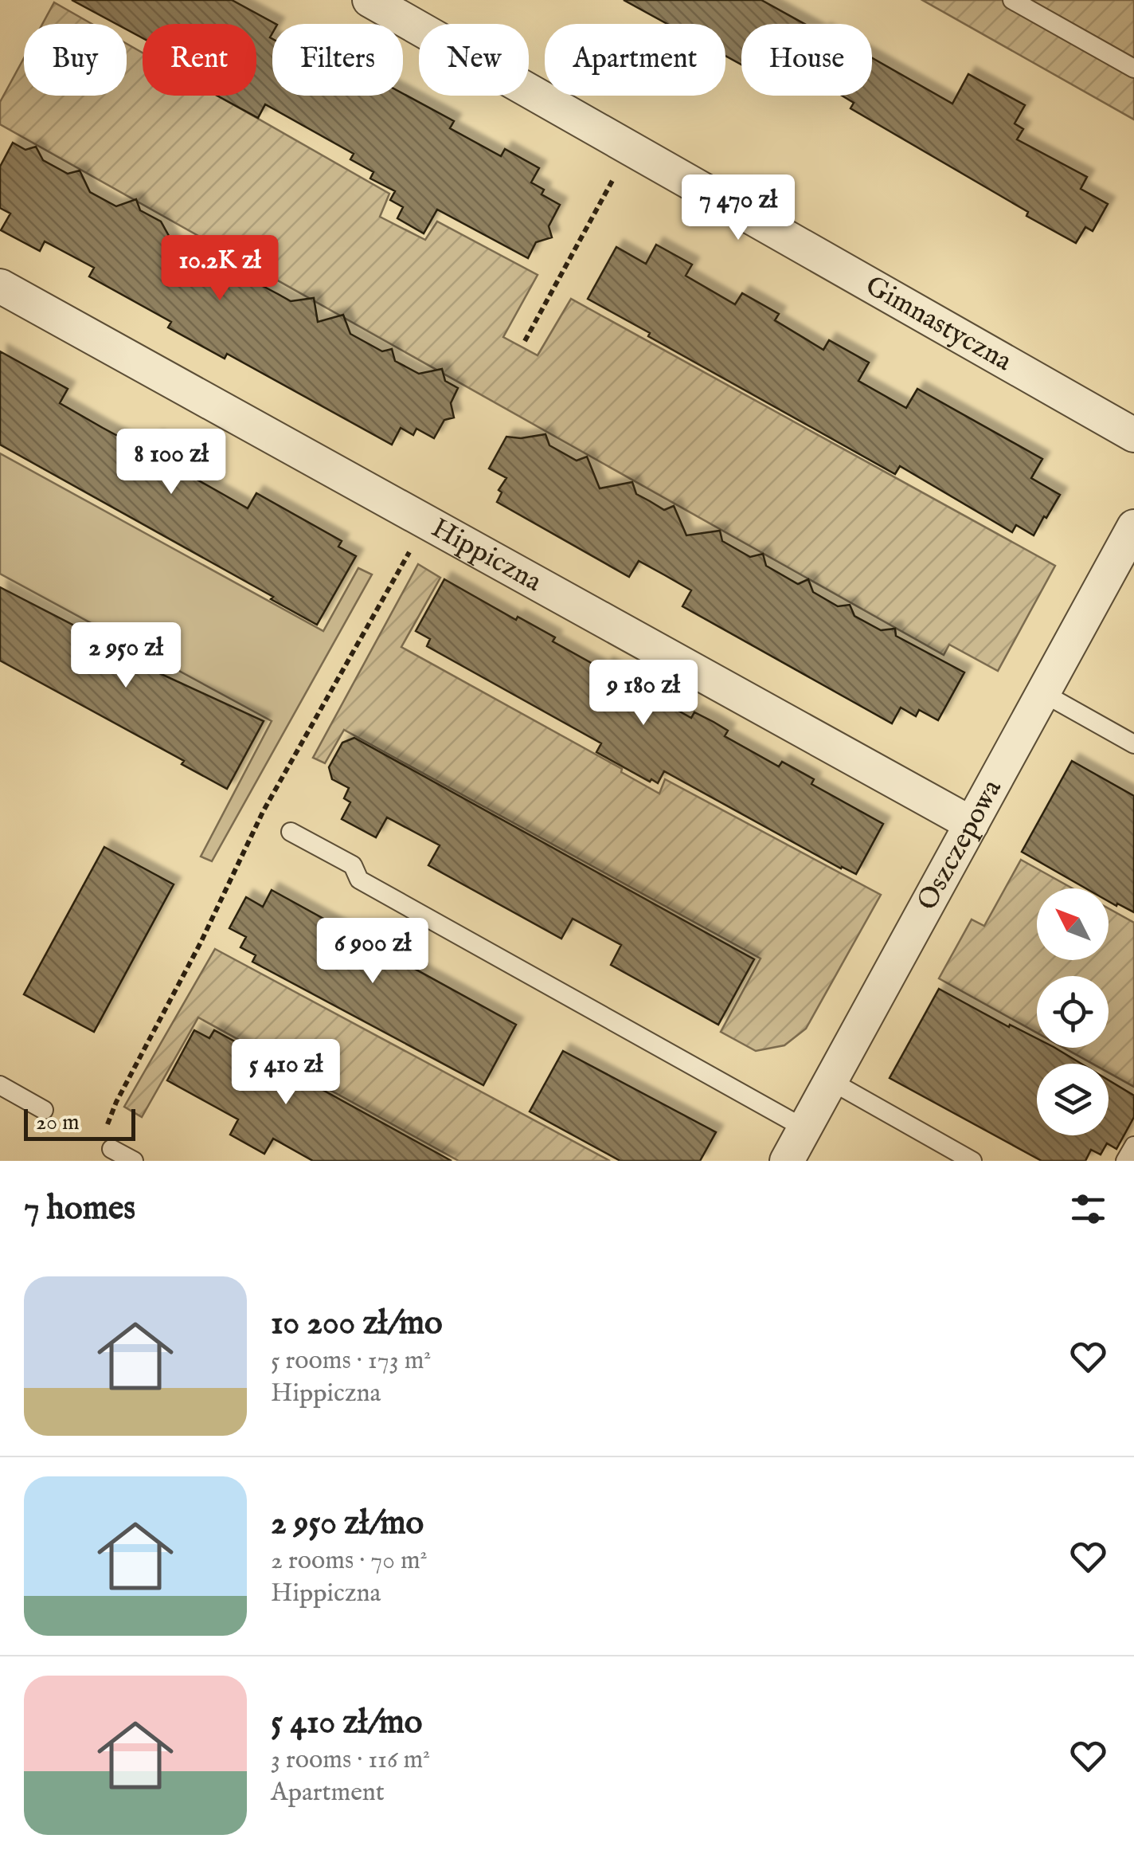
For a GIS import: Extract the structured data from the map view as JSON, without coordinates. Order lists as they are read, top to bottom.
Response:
{
  "streets": {
    "street": ["Gimnastyczna", "Hippiczna", "Oszczepowa"]
  },
  "crossings": [
    ["Hippiczna", "Oszczepowa"]
  ],
  "scale_bar": "20 m",
  "north": "top left",
  "page": {
    "chip": [
      "Buy",
      "Rent",
      "Filters",
      "New",
      "Apartment",
      "House"
    ],
    "price": [
      "7 470 zł",
      "10.2K zł",
      "8 100 zł",
      "2 950 zł",
      "9 180 zł",
      "6 900 zł",
      "5 410 zł"
    ],
    "scale": "20 m",
    "heading": "7 homes",
    "list": [
      {
        "name": "10 200 zł/mo",
        "note": "5 rooms · 173 m² · Hippiczna"
      },
      {
        "name": "2 950 zł/mo",
        "note": "2 rooms · 70 m² · Hippiczna"
      },
      {
        "name": "5 410 zł/mo",
        "note": "3 rooms · 116 m² · Apartment"
      }
    ]
  }
}
